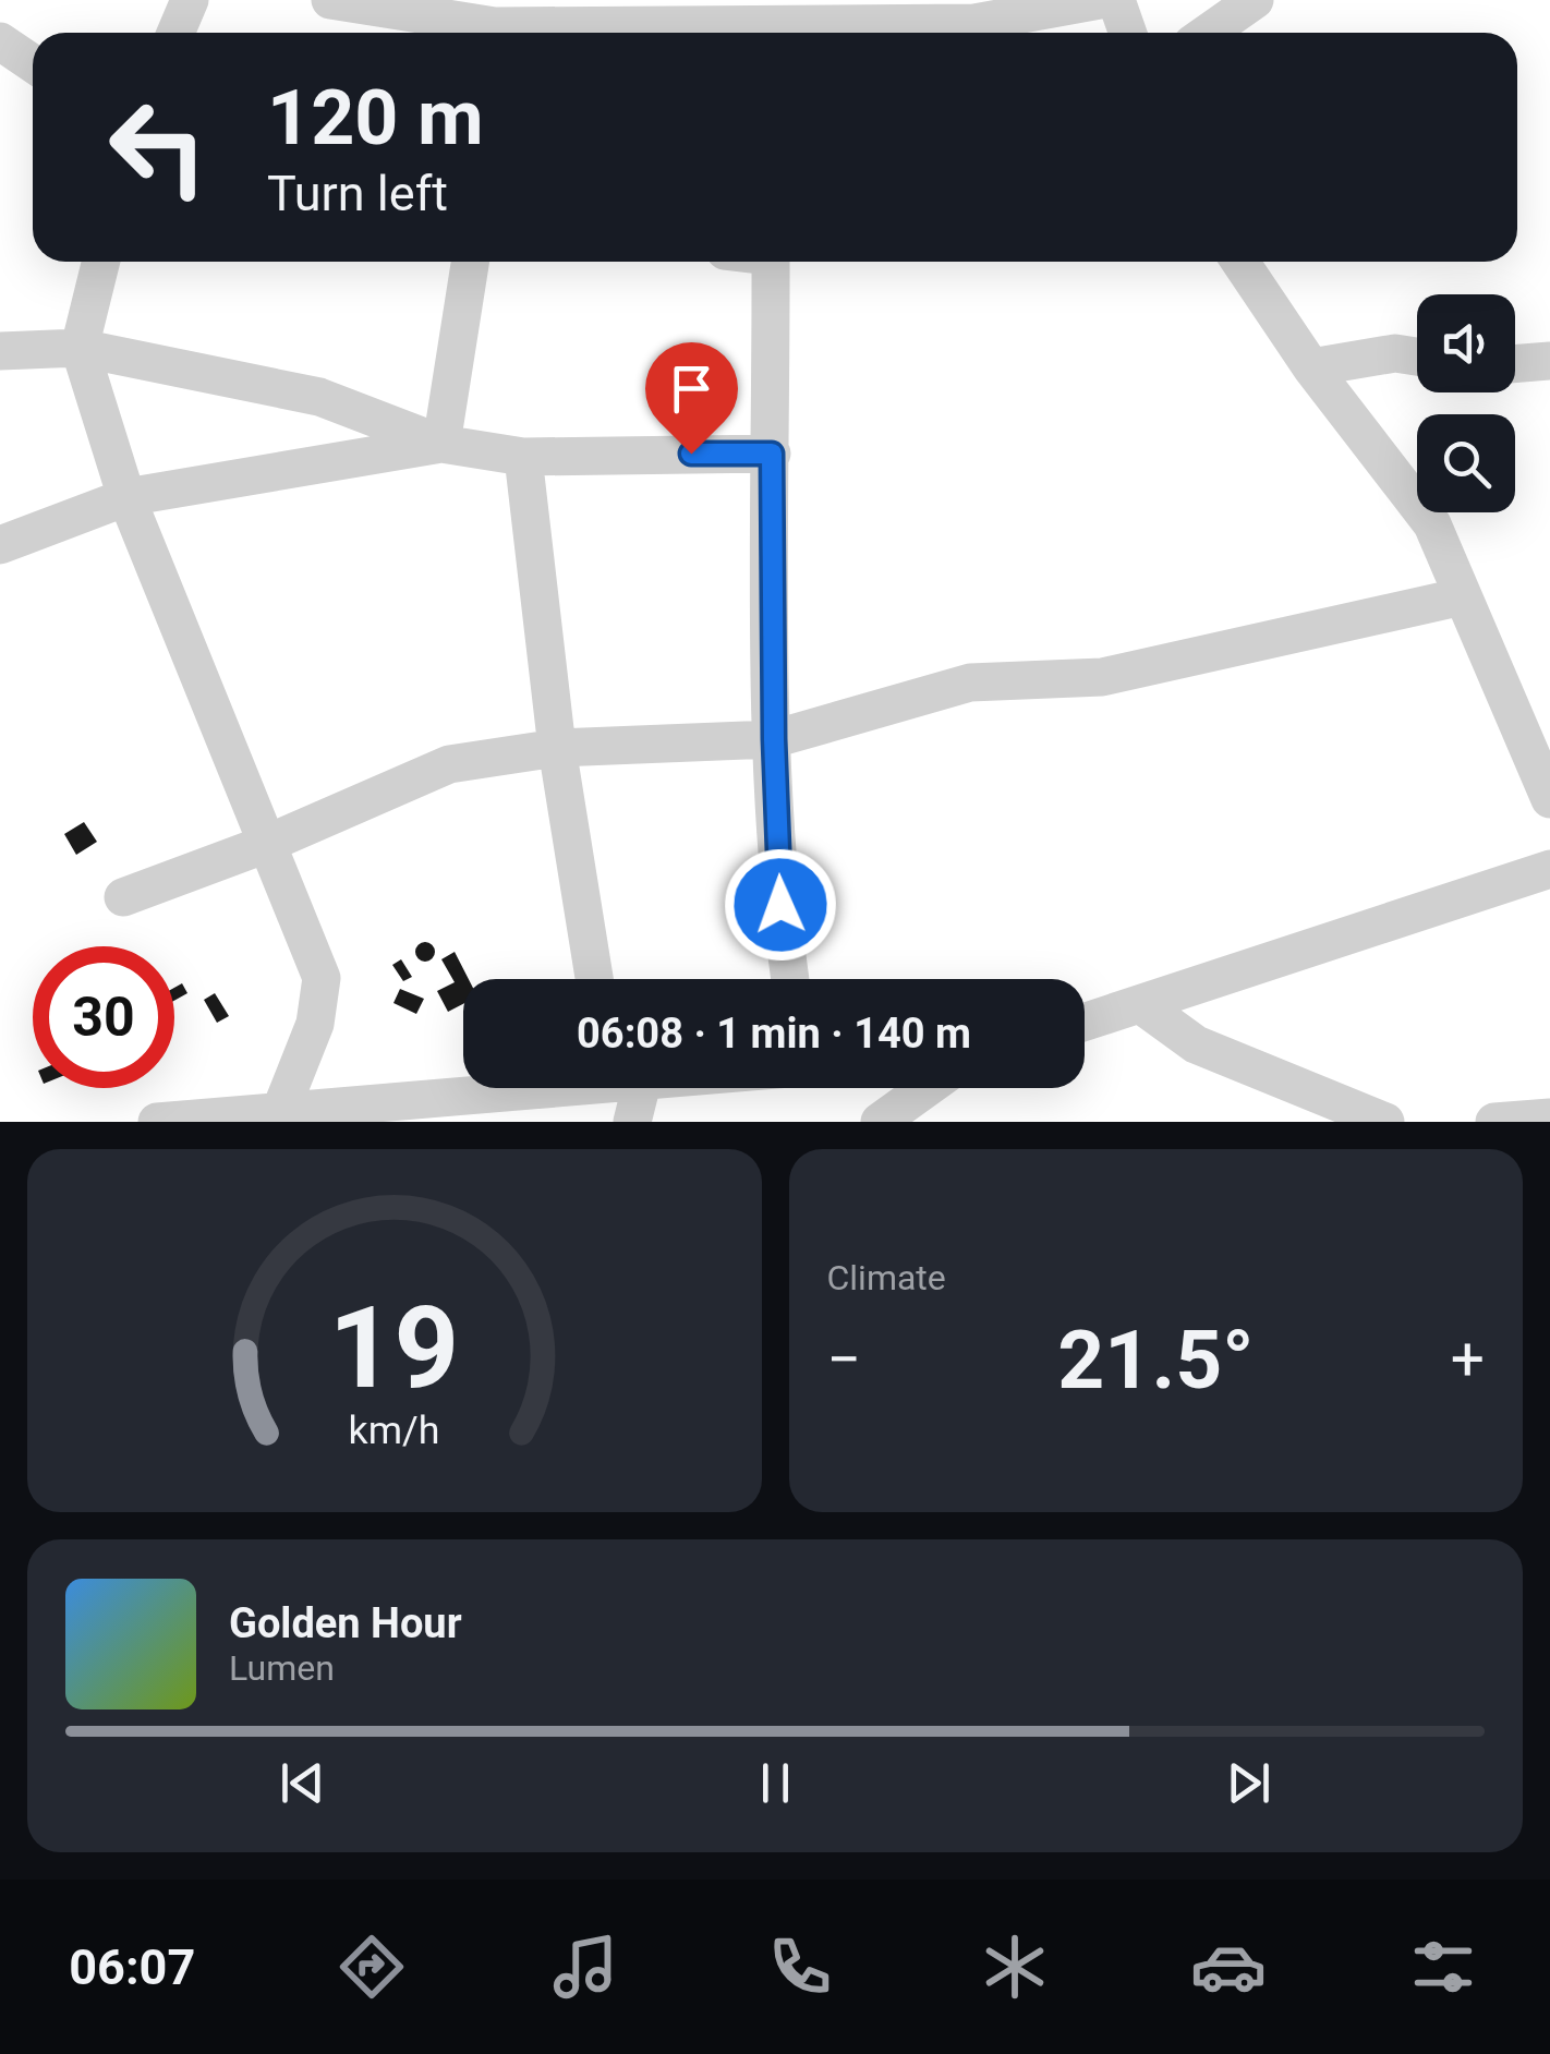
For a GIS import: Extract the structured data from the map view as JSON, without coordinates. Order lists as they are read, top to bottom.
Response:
{
  "page": {
    "turn": ["120 m", "Turn left"],
    "limit": "30",
    "trip": "06:08 · 1 min · 140 m",
    "tile": "Climate",
    "heat": ["−", "21.5°", "+"],
    "song": ["Golden Hour", "Lumen"],
    "tabs": "06:07",
    "gauge": ["19", "km/h"]
  }
}
